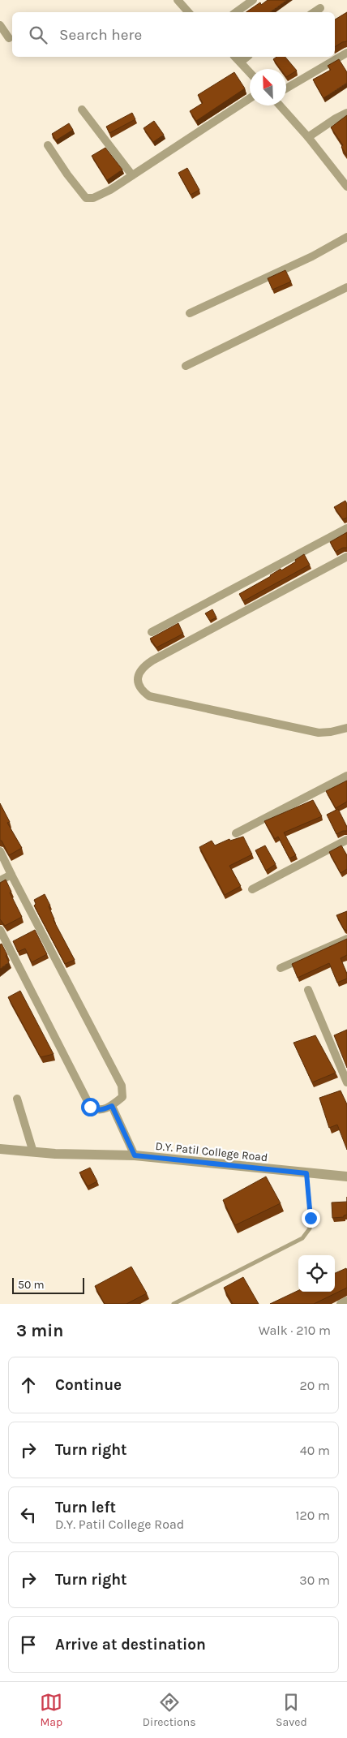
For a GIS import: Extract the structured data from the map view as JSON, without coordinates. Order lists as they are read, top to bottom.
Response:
{
  "streets": {
    "street": ["D.Y. Patil College Road"]
  },
  "scale_bar": "50 m",
  "north": "top left",
  "page": {
    "search": "Search here",
    "scale": "50 m",
    "heading": ["3 min", "Walk · 210 m"],
    "list": [
      ["Continue", "20 m"],
      ["Turn right", "40 m"],
      ["Turn left", "D.Y. Patil College Road", "120 m"],
      ["Turn right", "30 m"],
      "Arrive at destination"
    ],
    "nav": ["Map", "Directions", "Saved"]
  }
}
